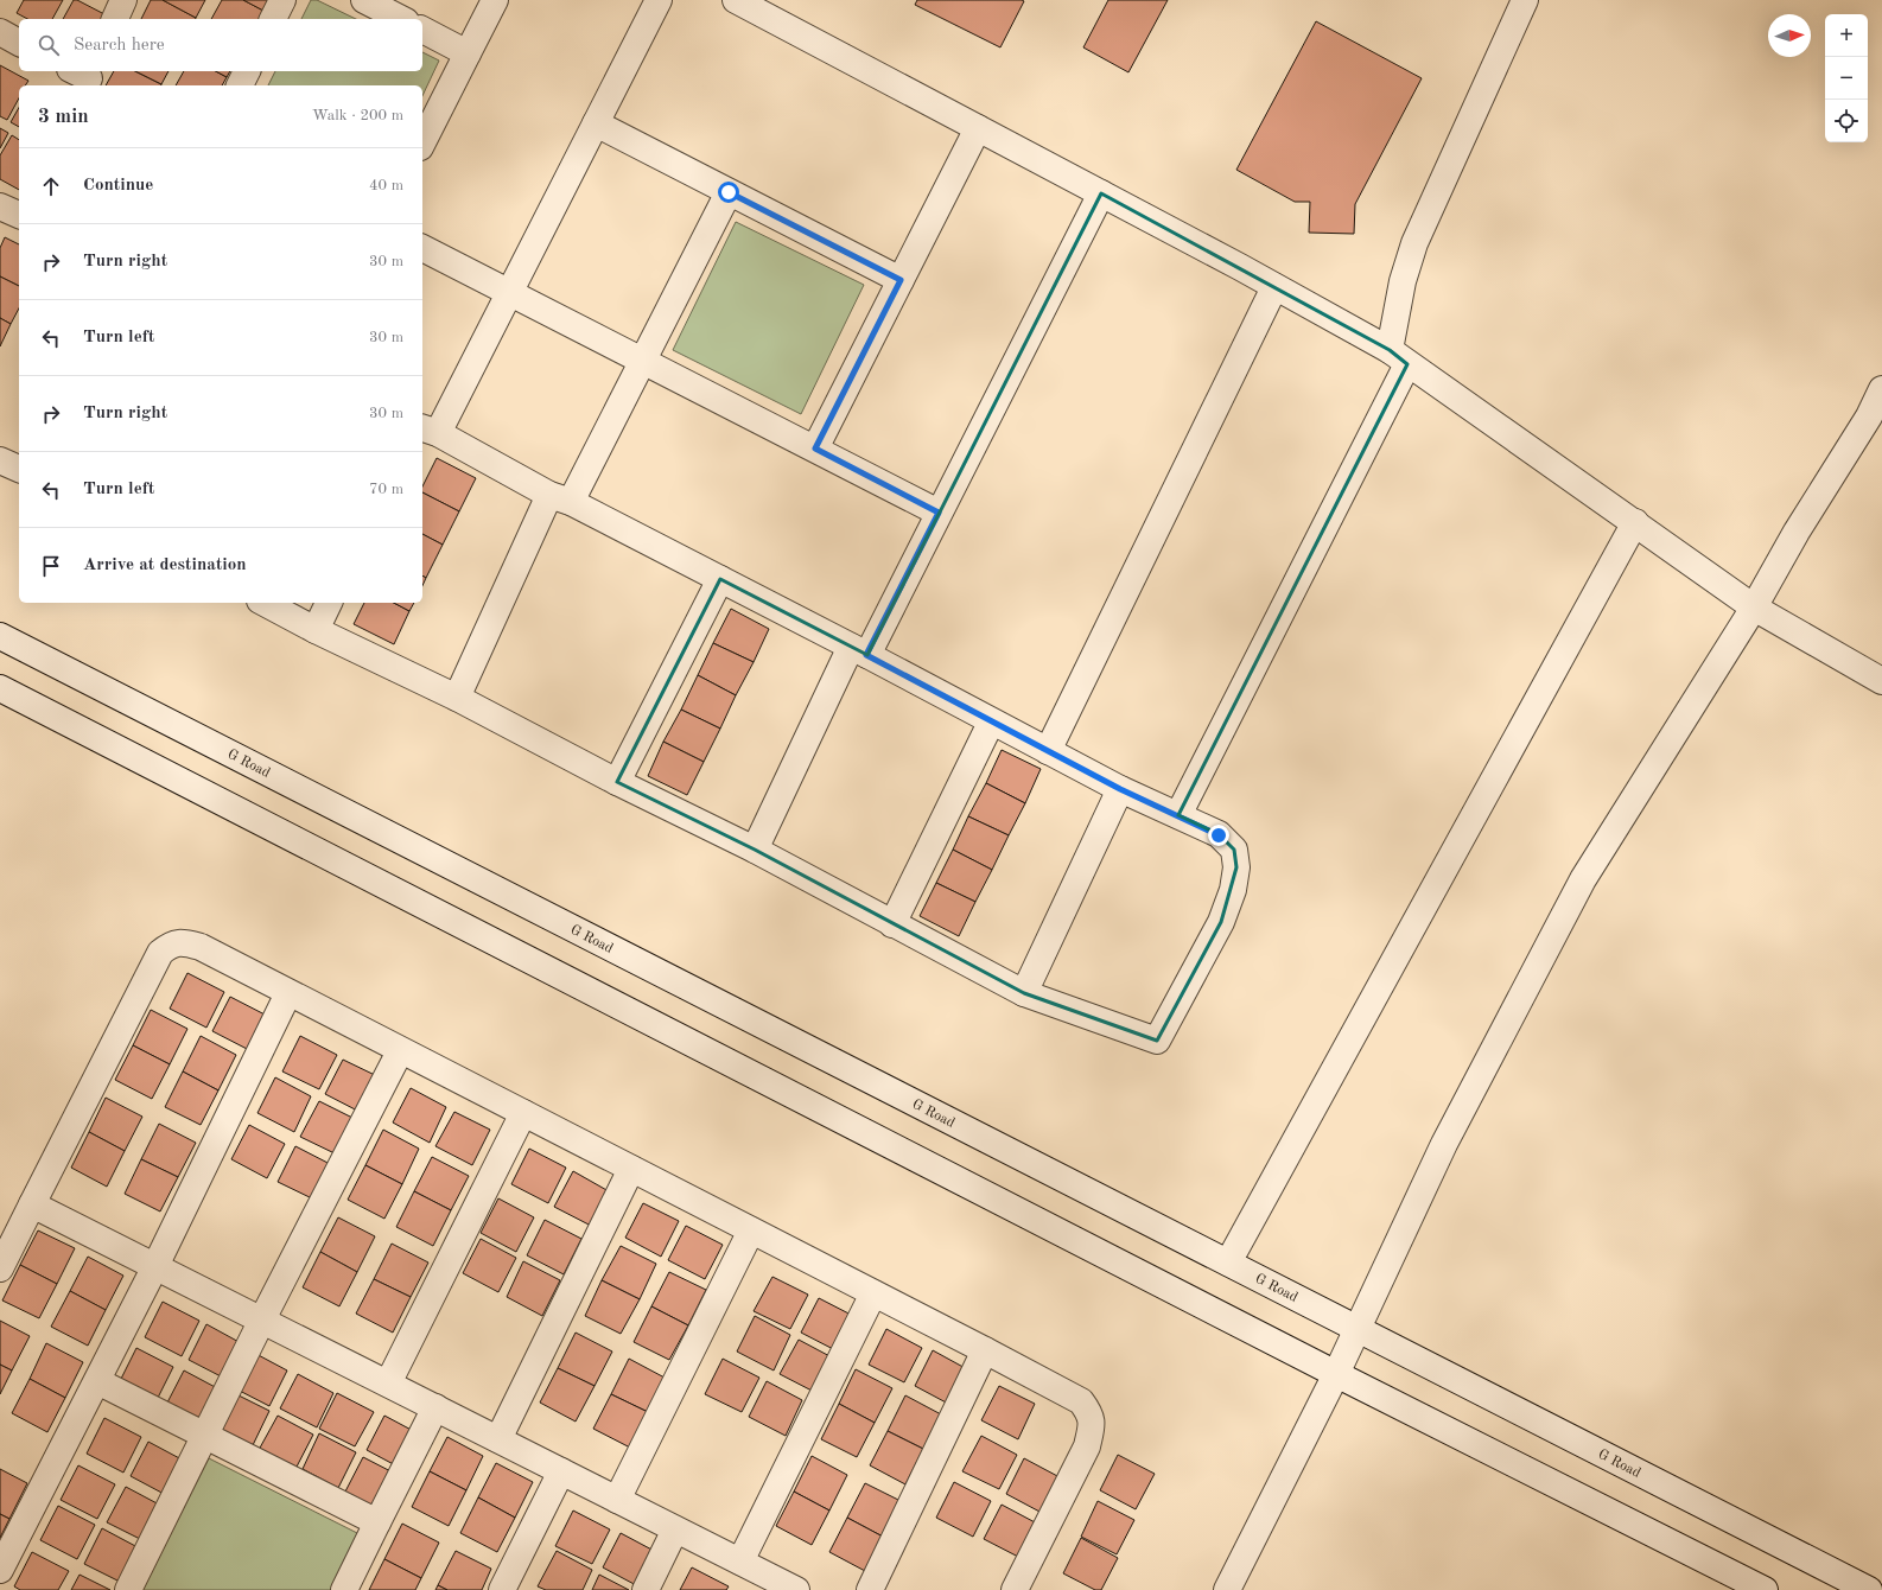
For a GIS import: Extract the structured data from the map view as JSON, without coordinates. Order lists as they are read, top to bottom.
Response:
{
  "streets": {
    "street": ["G Road"]
  },
  "north": "right",
  "page": {
    "map_buttons": ["+", "−"],
    "search": "Search here",
    "heading": ["3 min", "Walk · 200 m"],
    "list": [
      ["Continue", "40 m"],
      ["Turn right", "30 m"],
      ["Turn left", "30 m"],
      ["Turn right", "30 m"],
      ["Turn left", "70 m"],
      "Arrive at destination"
    ]
  }
}
